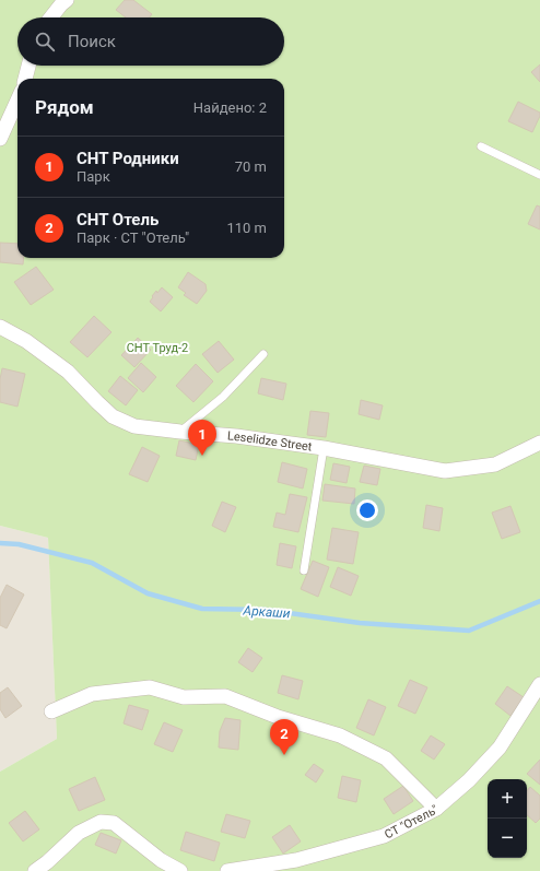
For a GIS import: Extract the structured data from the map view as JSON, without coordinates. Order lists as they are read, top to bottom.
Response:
{
  "streets": {
    "street": ["Leselidze Street", "СТ \"Отель\""]
  },
  "water": ["Аркаши"],
  "parks": ["СНТ Труд-2"],
  "page": {
    "search": "Поиск",
    "heading": ["Рядом", "Найдено: 2"],
    "list": [
      {
        "mark": "1",
        "name": "СНТ Родники",
        "note": "Парк",
        "value": "70 m"
      },
      {
        "mark": "2",
        "name": "СНТ Отель",
        "note": "Парк · СТ \"Отель\"",
        "value": "110 m"
      }
    ],
    "pins": ["1", "2"],
    "map_buttons": ["+", "−"]
  }
}
